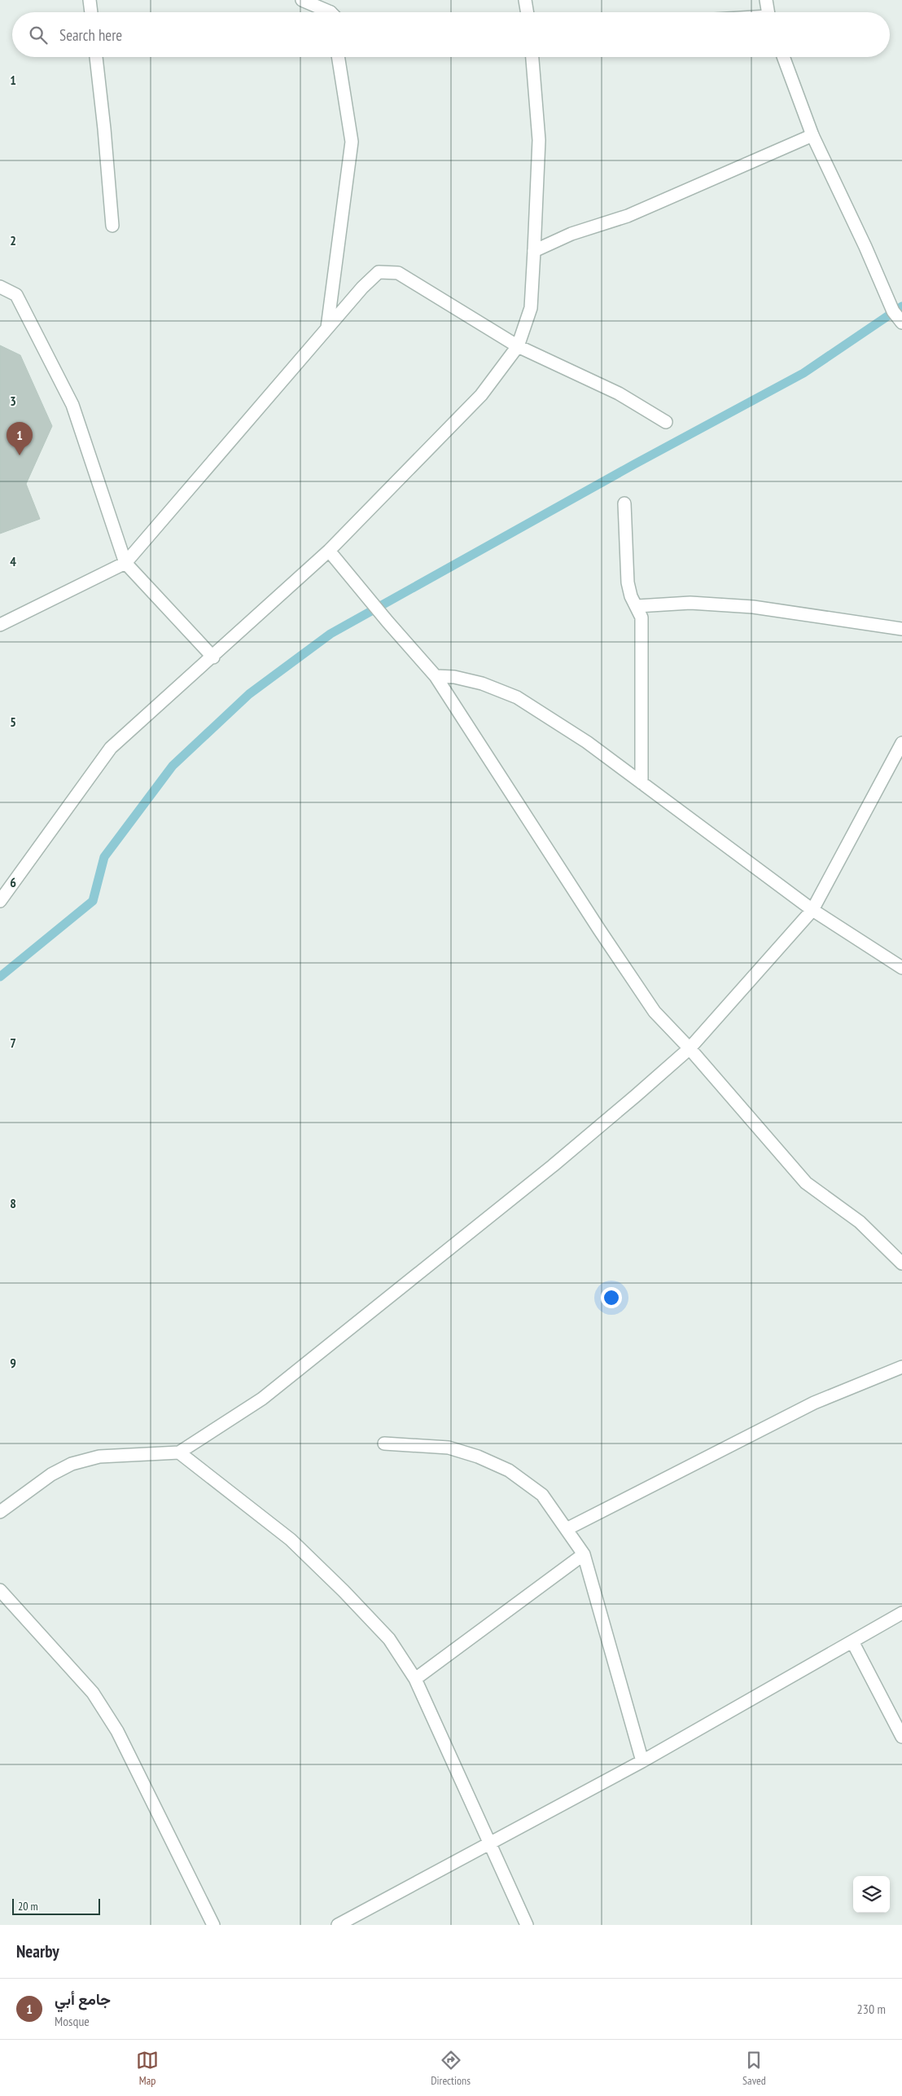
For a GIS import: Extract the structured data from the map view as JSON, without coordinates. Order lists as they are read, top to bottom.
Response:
{
  "scale_bar": "20 m",
  "page": {
    "search": "Search here",
    "pins": "1",
    "scale": "20 m",
    "heading": "Nearby",
    "list": [
      {
        "mark": "1",
        "name": "جامع أبي",
        "note": "Mosque",
        "value": "230 m"
      }
    ],
    "nav": ["Map", "Directions", "Saved"]
  },
  "grid": {
    "rows": [
      "1",
      "2",
      "3",
      "4",
      "5",
      "6",
      "7",
      "8",
      "9"
    ]
  }
}
